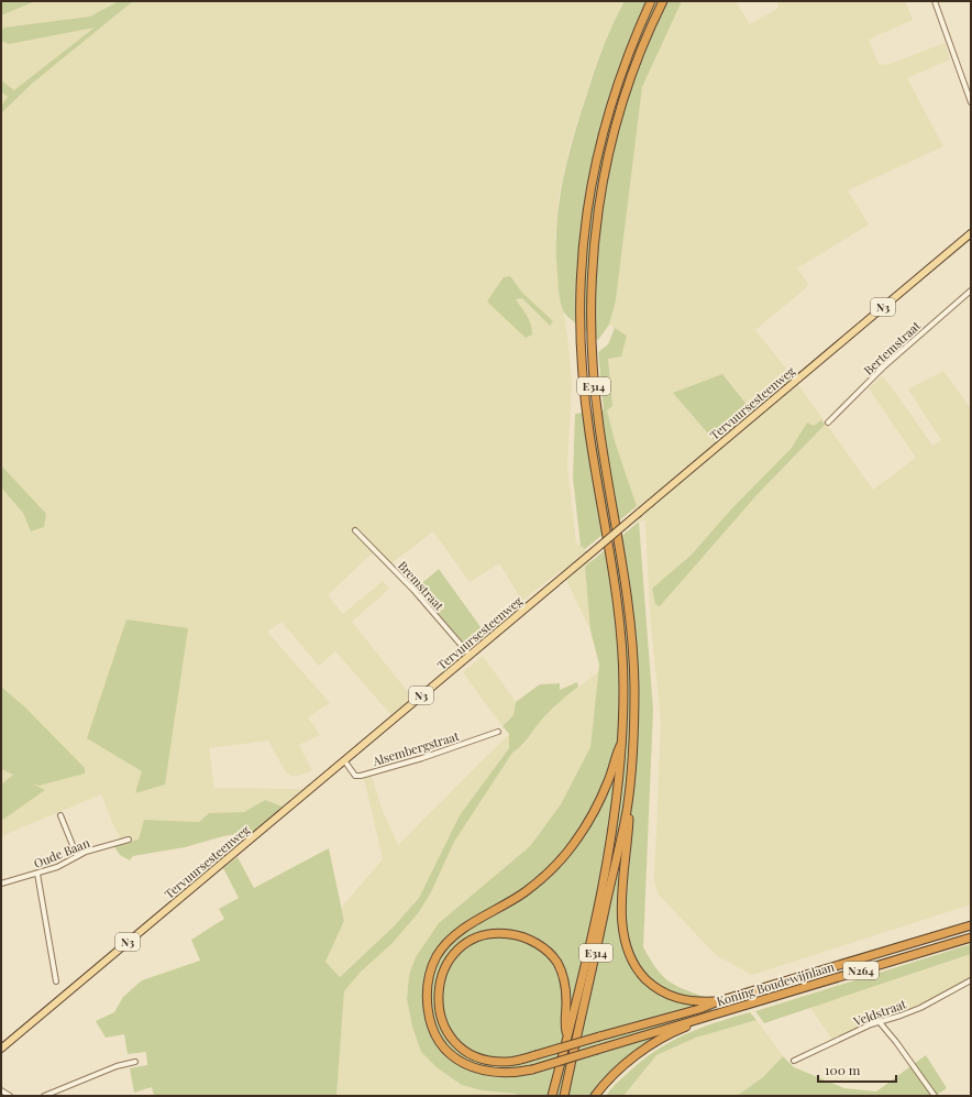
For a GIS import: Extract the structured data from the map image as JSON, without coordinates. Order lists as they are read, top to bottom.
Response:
{
  "streets": {
    "highway": ["E314", "N264", "Koning Boudewijnlaan"],
    "main road": ["N3", "Tervuursesteenweg"],
    "street": [
      "Bertemstraat",
      "Bremstraat",
      "Alsembergstraat",
      "Oude Baan",
      "Veldstraat"
    ]
  },
  "crossings": [
    ["Tervuursesteenweg", "Bremstraat"],
    ["Tervuursesteenweg", "Alsembergstraat"]
  ],
  "scale_bar": "100 m"
}
